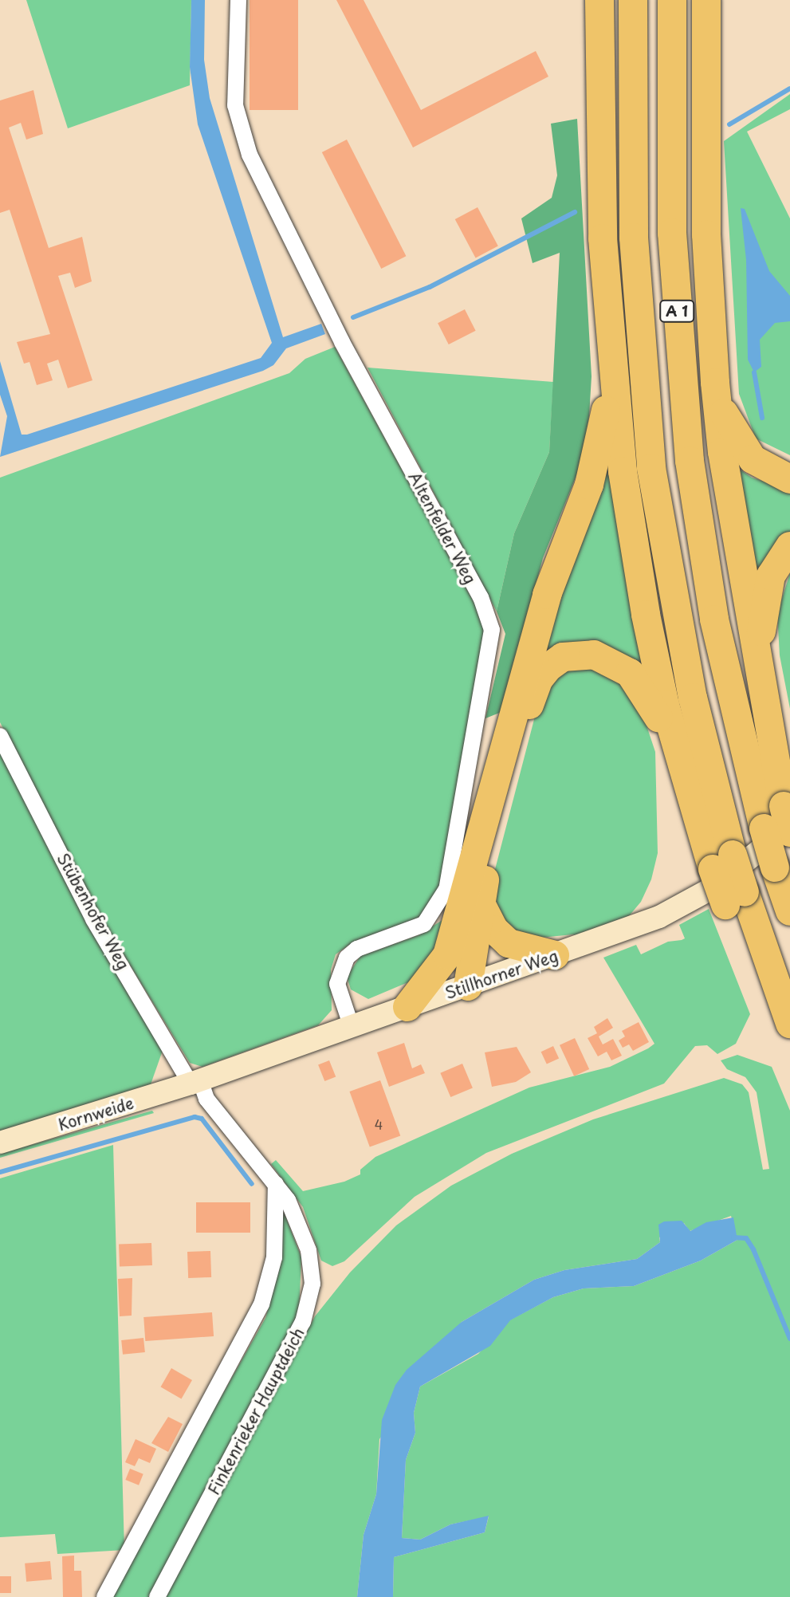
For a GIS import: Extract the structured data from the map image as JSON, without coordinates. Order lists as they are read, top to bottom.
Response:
{
  "streets": {
    "highway": ["A 1"],
    "main road": ["Stillhorner Weg", "Kornweide"],
    "street": ["Altenfelder Weg", "Stübenhofer Weg", "Finkenrieker Hauptdeich"]
  },
  "crossings": [
    ["A 1", "Stillhorner Weg"],
    ["Altenfelder Weg", "Stillhorner Weg"],
    ["Stübenhofer Weg", "Stillhorner Weg"],
    ["Stübenhofer Weg", "Kornweide"],
    ["Stübenhofer Weg", "Finkenrieker Hauptdeich"],
    ["Stillhorner Weg", "Kornweide"],
    ["Stillhorner Weg", "Finkenrieker Hauptdeich"],
    ["Kornweide", "Finkenrieker Hauptdeich"]
  ],
  "house_numbers": ["4"]
}
